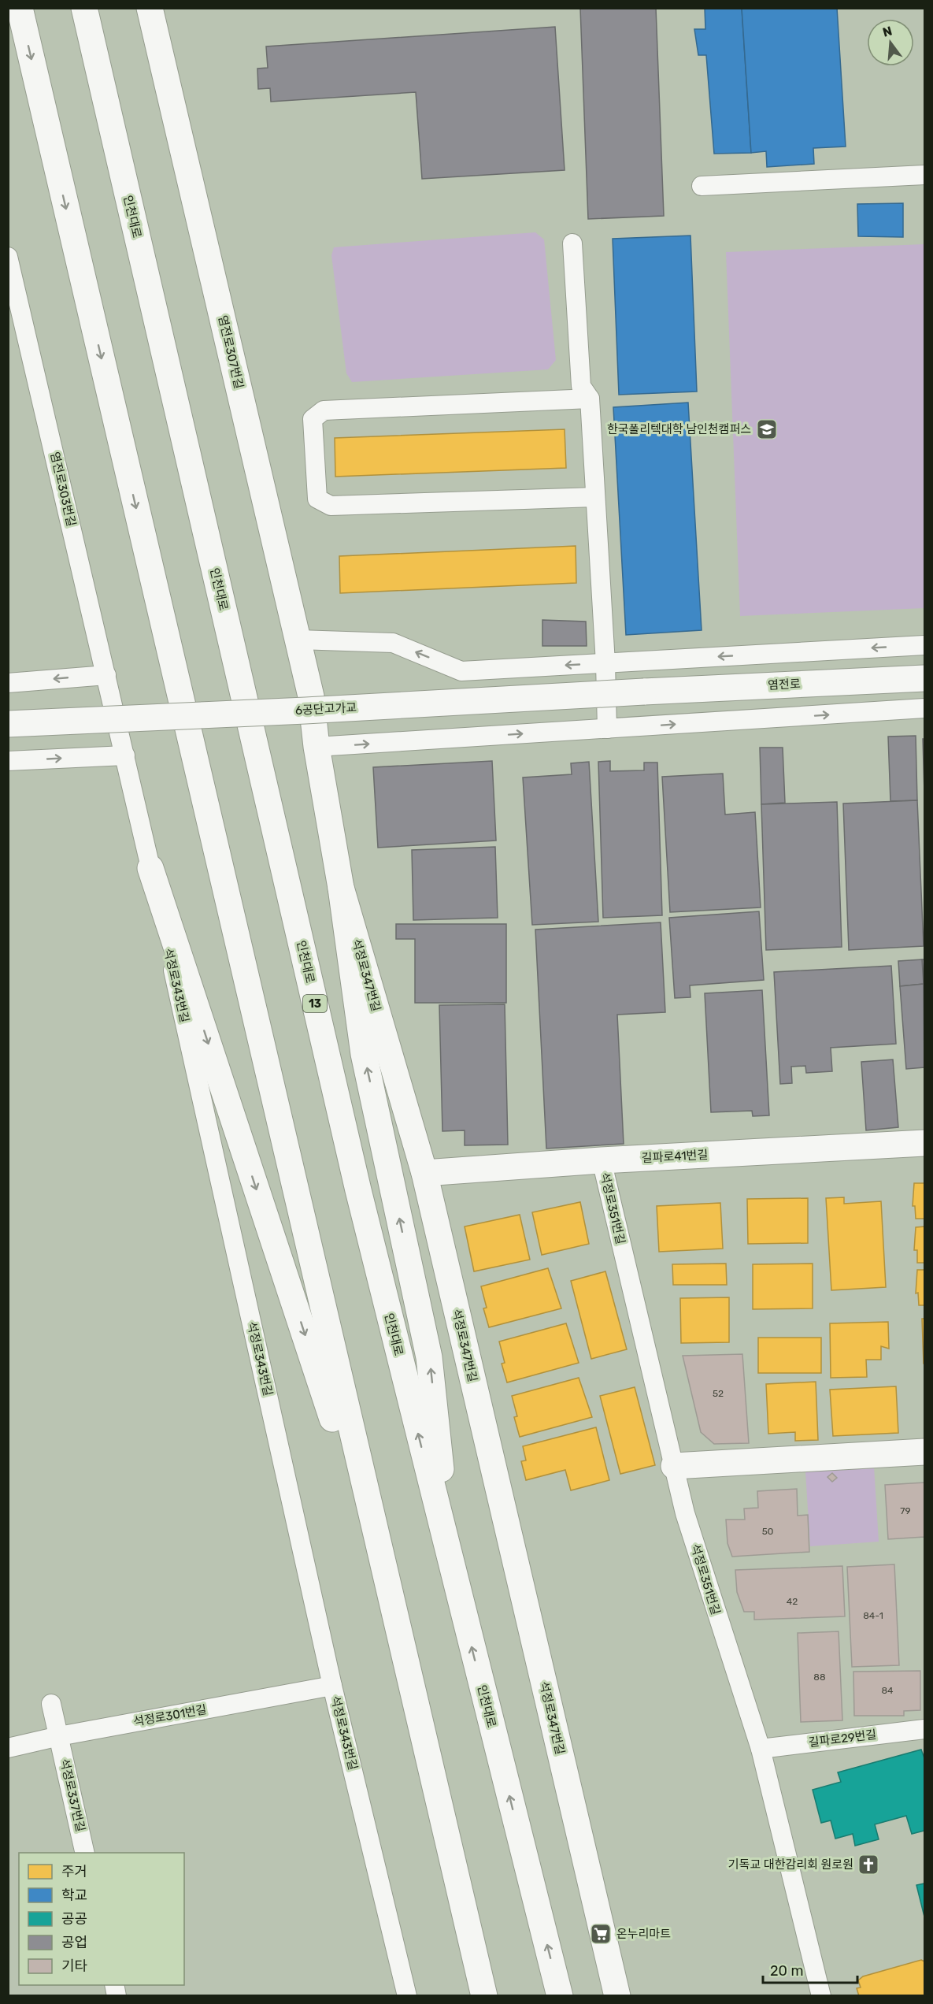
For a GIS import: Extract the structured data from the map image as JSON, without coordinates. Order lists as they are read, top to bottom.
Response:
{
  "streets": {
    "main road": [
      "인천대로",
      "염전로307번길",
      "염전로",
      "6공단고가교",
      "석정로347번길",
      "13",
      "길파로41번길"
    ],
    "lane": [
      "염전로303번길",
      "석정로343번길",
      "석정로351번길",
      "석정로301번길",
      "길파로29번길",
      "석정로337번길"
    ]
  },
  "crossings": [
    ["염전로307번길", "석정로347번길"],
    ["염전로303번길", "석정로343번길"],
    ["염전로", "6공단고가교"],
    ["석정로347번길", "길파로41번길"],
    ["석정로343번길", "석정로301번길"],
    ["길파로41번길", "석정로351번길"],
    ["석정로351번길", "길파로29번길"],
    ["석정로301번길", "석정로337번길"]
  ],
  "places": {
    "school or university": ["한국폴리텍대학 남인천캠퍼스"],
    "church": ["기독교 대한감리회 원로원"],
    "supermarket": ["온누리마트"]
  },
  "house_numbers": [
    "52",
    "79",
    "50",
    "42",
    "84-1",
    "88",
    "84"
  ],
  "legend": [
    "주거",
    "학교",
    "공공",
    "공업",
    "기타"
  ],
  "scale_bar": "20 m",
  "north": "top"
}
